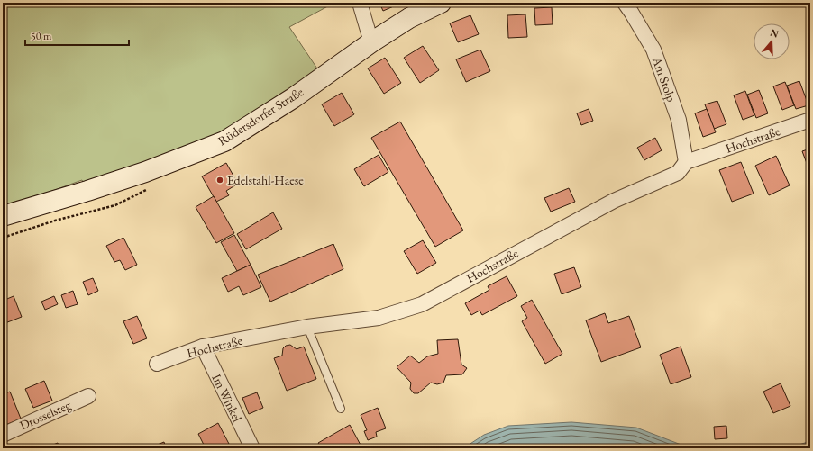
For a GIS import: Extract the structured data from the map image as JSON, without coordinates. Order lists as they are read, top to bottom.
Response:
{
  "streets": {
    "main road": ["Rüdersdorfer Straße"],
    "street": [
      "Am Stolp",
      "Hochstraße",
      "Im Winkel",
      "Drosselsteg"
    ]
  },
  "crossings": [
    ["Am Stolp", "Hochstraße"],
    ["Hochstraße", "Im Winkel"]
  ],
  "places": ["Edelstahl-Haese"],
  "scale_bar": "50 m",
  "north": "top"
}
